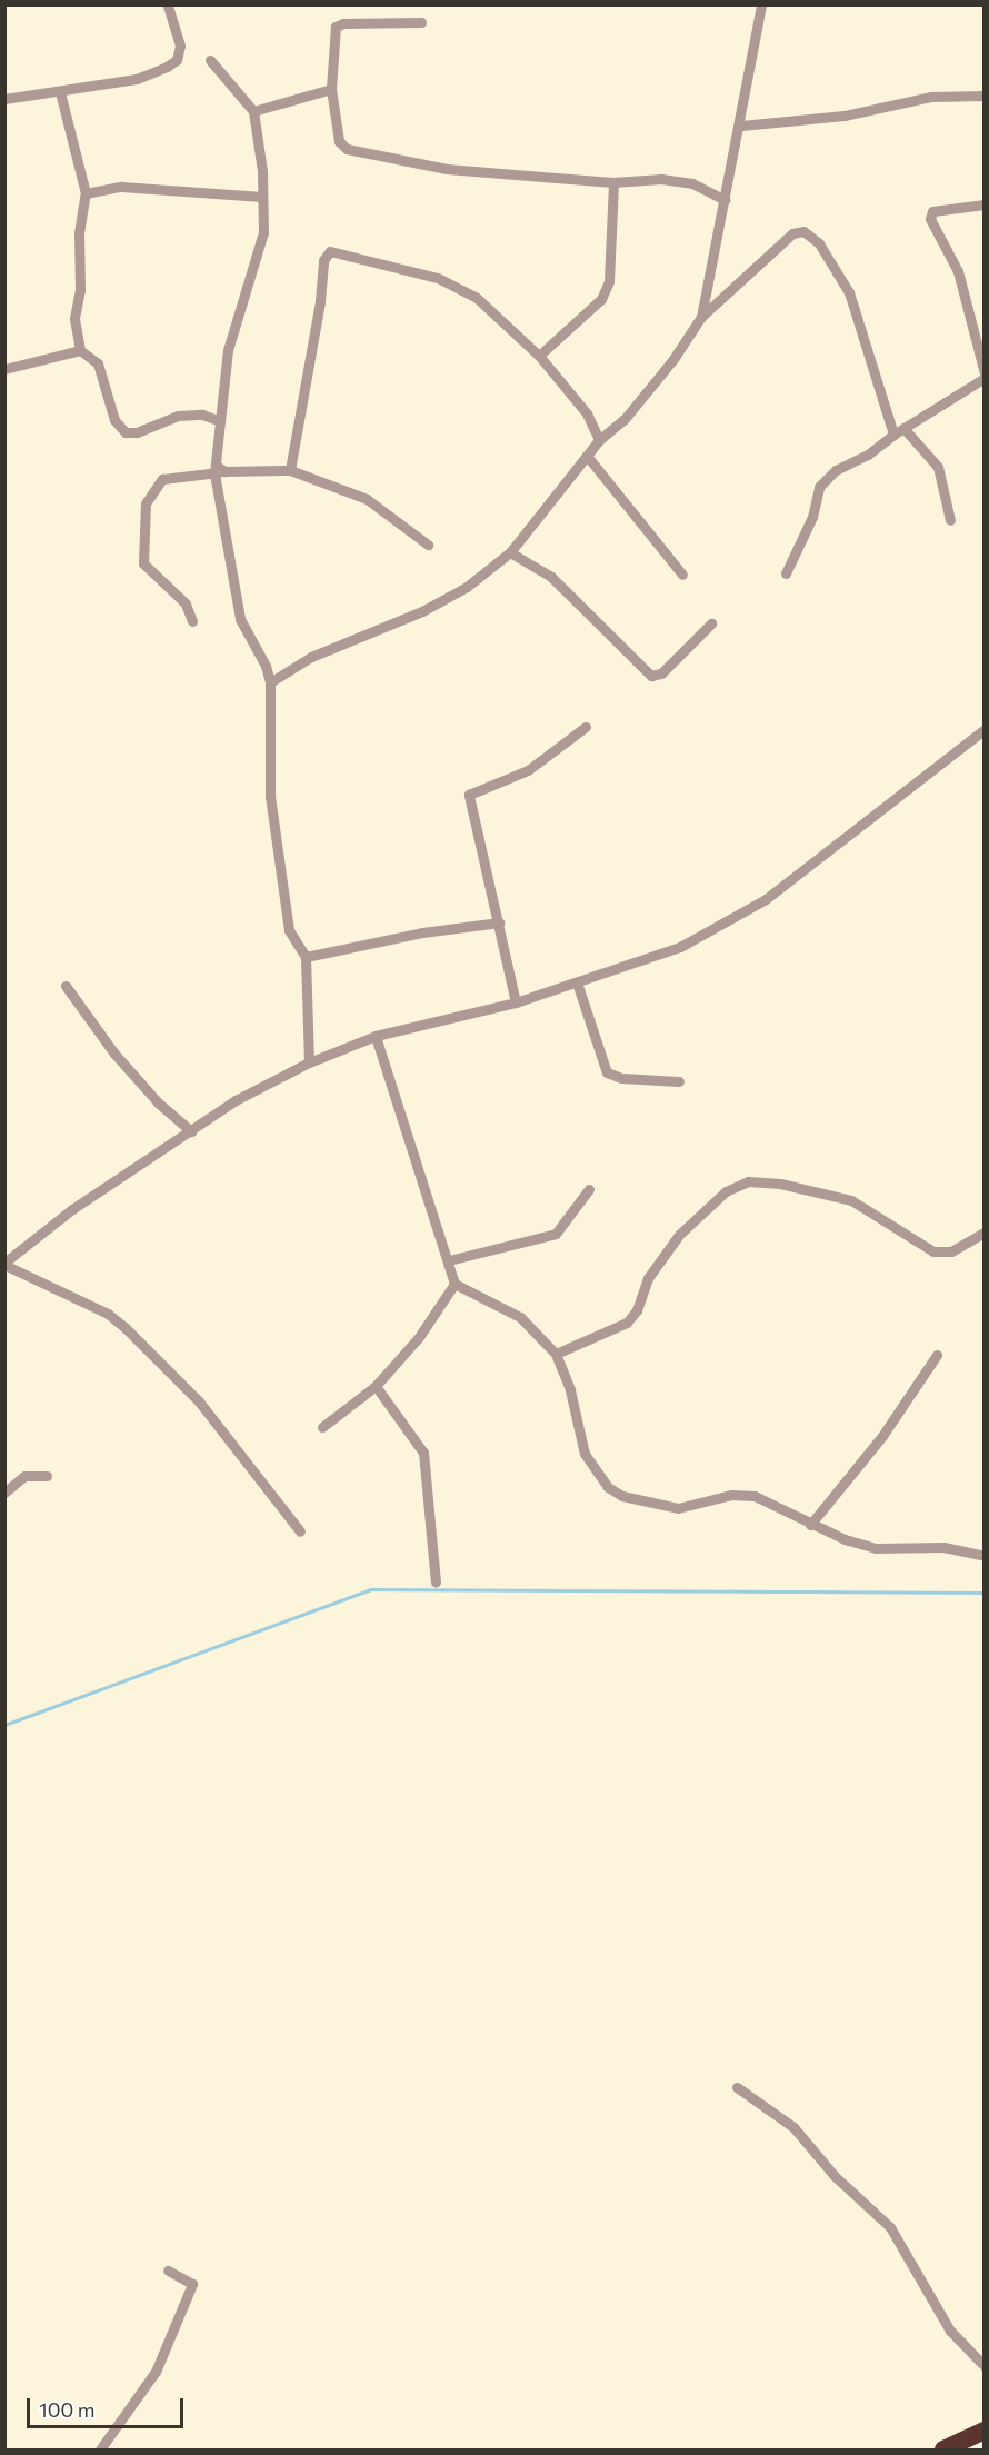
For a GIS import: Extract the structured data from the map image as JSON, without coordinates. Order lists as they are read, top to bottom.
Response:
{
  "scale_bar": "100 m"
}
